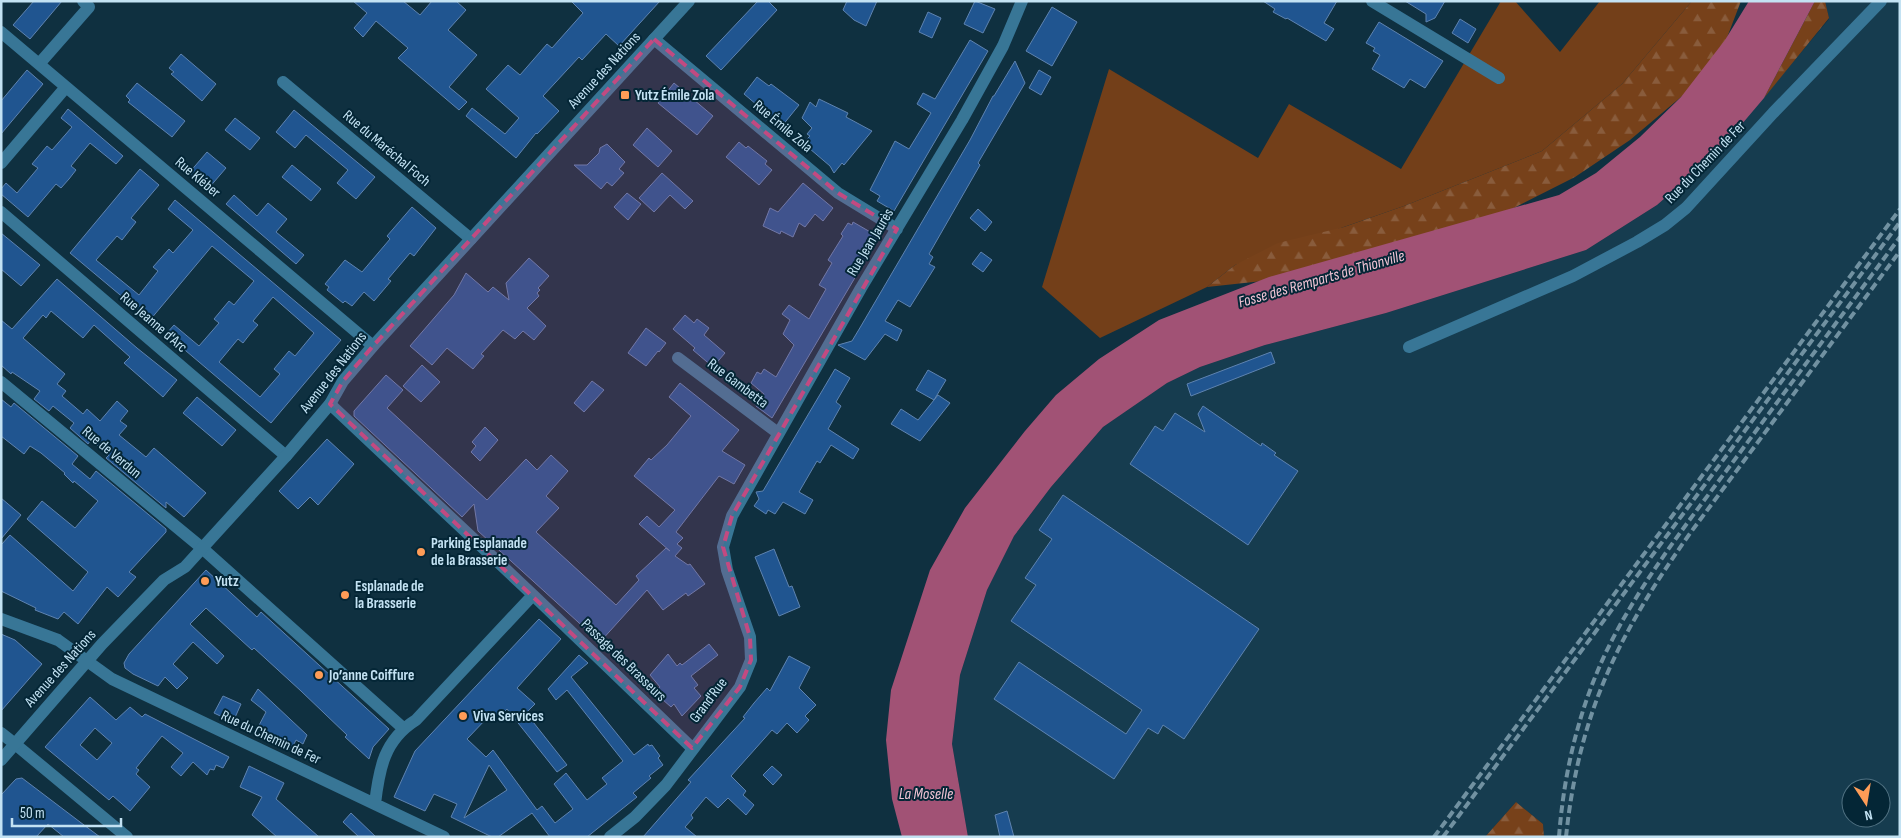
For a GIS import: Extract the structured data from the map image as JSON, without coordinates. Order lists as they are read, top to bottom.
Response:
{
  "streets": {
    "street": [
      "Avenue des Nations",
      "Rue Émile Zola",
      "Rue du Maréchal Foch",
      "Rue du Chemin de Fer",
      "Rue Kléber",
      "Rue Jean Jaurès",
      "Rue Jeanne d'Arc",
      "Rue Gambetta",
      "Rue de Verdun",
      "Passage des Brasseurs",
      "Grand'Rue"
    ]
  },
  "crossings": [
    ["Avenue des Nations", "Rue Émile Zola"],
    ["Avenue des Nations", "Rue du Maréchal Foch"],
    ["Avenue des Nations", "Rue du Chemin de Fer"],
    ["Avenue des Nations", "Rue Kléber"],
    ["Avenue des Nations", "Rue Jeanne d'Arc"],
    ["Avenue des Nations", "Rue de Verdun"],
    ["Rue Émile Zola", "Rue Jean Jaurès"],
    ["Rue Jean Jaurès", "Rue Gambetta"],
    ["Rue Jean Jaurès", "Grand'Rue"],
    ["Passage des Brasseurs", "Grand'Rue"]
  ],
  "water": ["Fosse des Remparts de Thionville", "La Moselle"],
  "places": {
    "transit": ["Yutz Émile Zola"],
    "other": [
      "Parking Esplanade de la Brasserie",
      "Yutz",
      "Esplanade de la Brasserie",
      "Jo’anne Coiffure",
      "Viva Services"
    ]
  },
  "scale_bar": "50 m",
  "north": "bottom"
}
